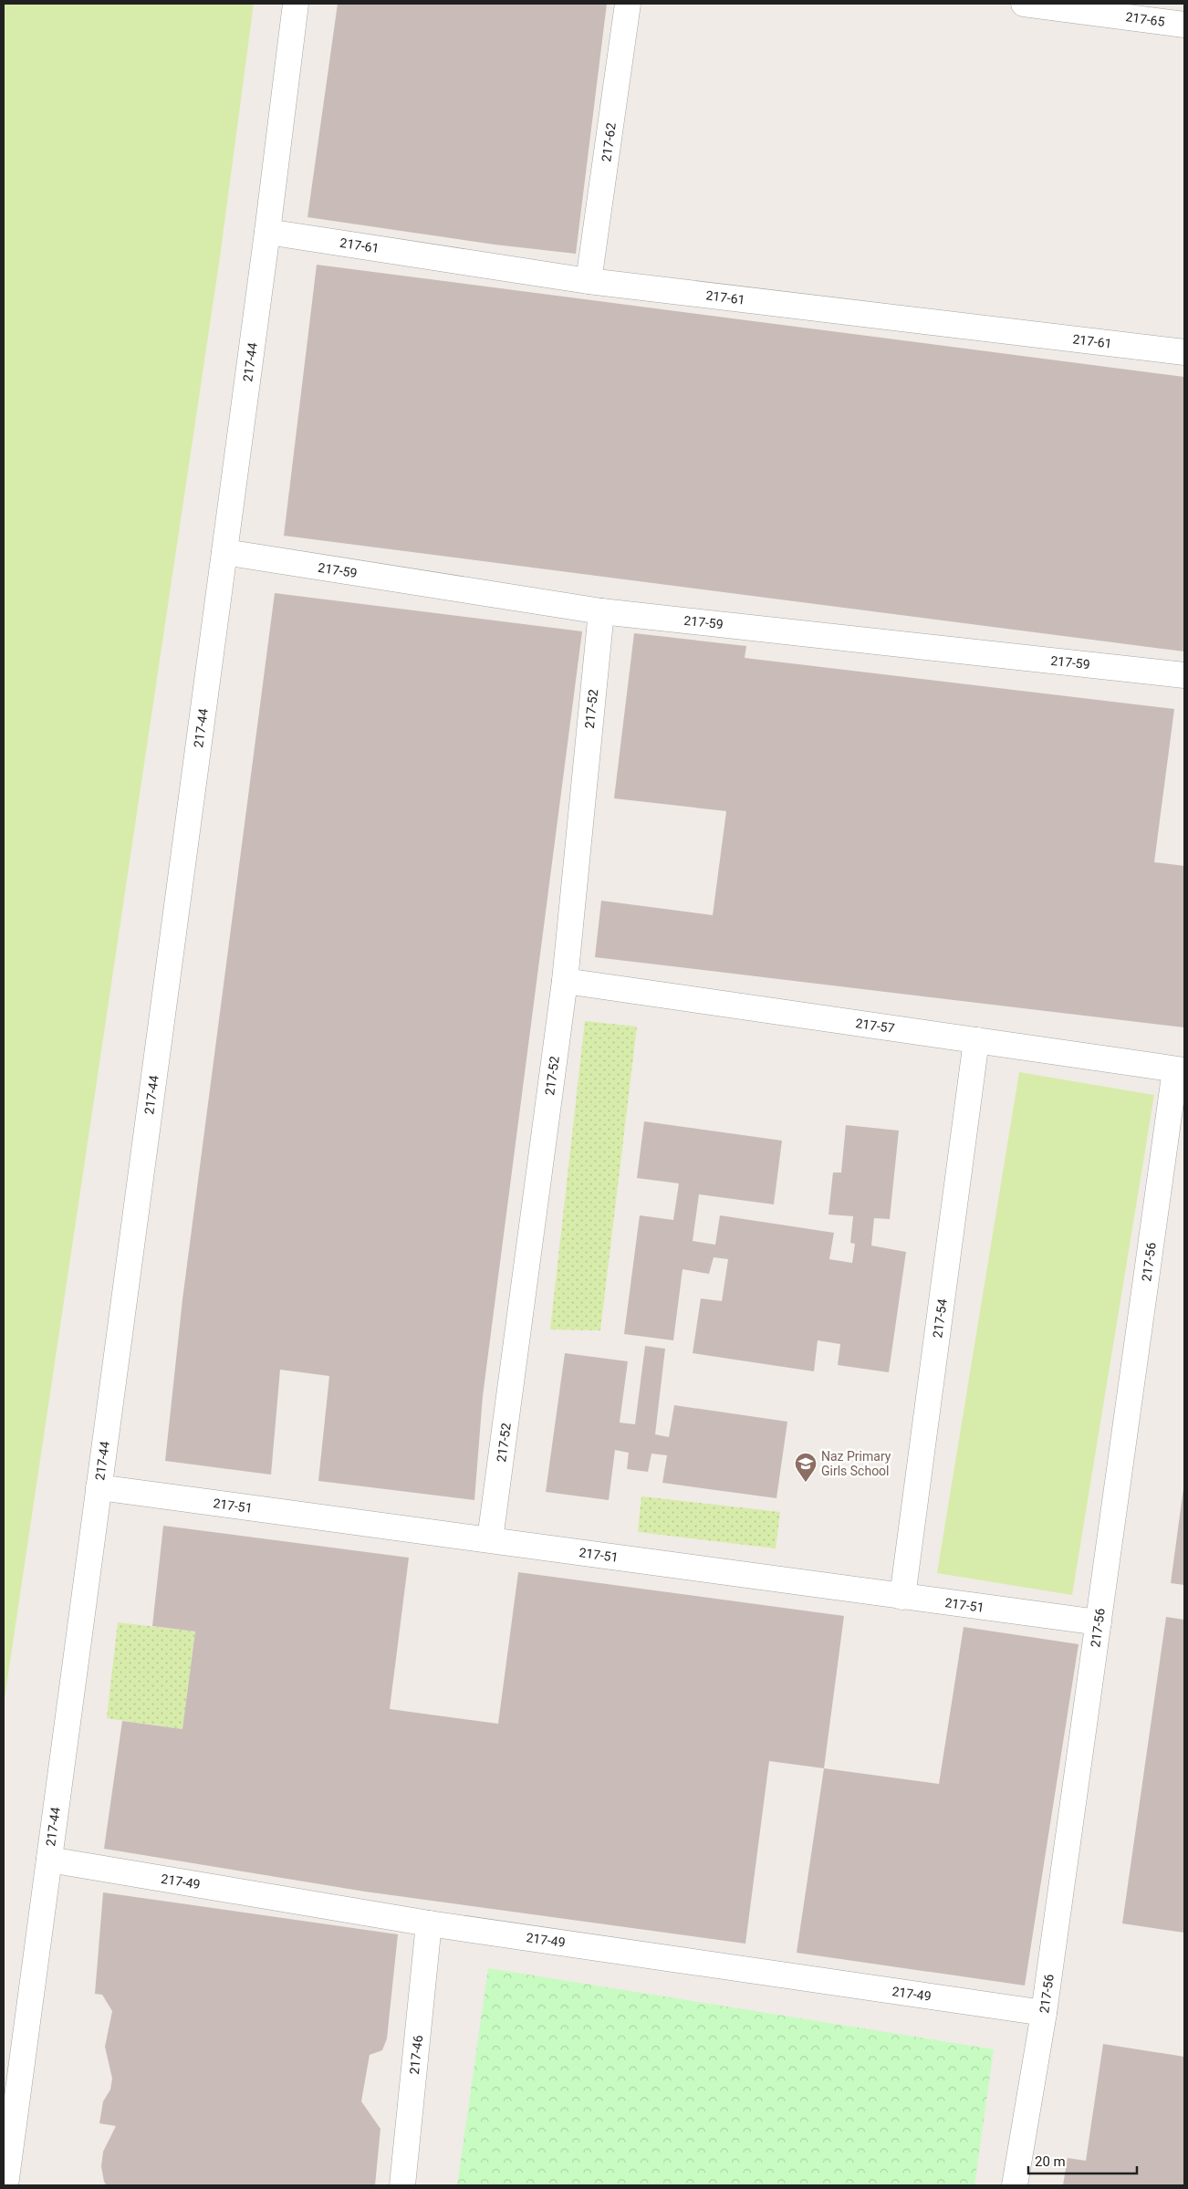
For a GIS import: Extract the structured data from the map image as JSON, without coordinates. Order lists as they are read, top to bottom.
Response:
{
  "streets": {
    "street": [
      "217-65",
      "217-62",
      "217-61",
      "217-44",
      "217-59",
      "217-52",
      "217-57",
      "217-56",
      "217-54",
      "217-51",
      "217-49",
      "217-46"
    ]
  },
  "crossings": [
    ["217-62", "217-61"],
    ["217-61", "217-44"],
    ["217-44", "217-59"],
    ["217-44", "217-51"],
    ["217-44", "217-49"],
    ["217-59", "217-52"],
    ["217-52", "217-57"],
    ["217-52", "217-51"],
    ["217-57", "217-56"],
    ["217-57", "217-54"],
    ["217-56", "217-51"],
    ["217-56", "217-49"],
    ["217-54", "217-51"],
    ["217-49", "217-46"]
  ],
  "places": {
    "school or university": ["Naz Primary Girls School"]
  },
  "scale_bar": "20 m"
}
